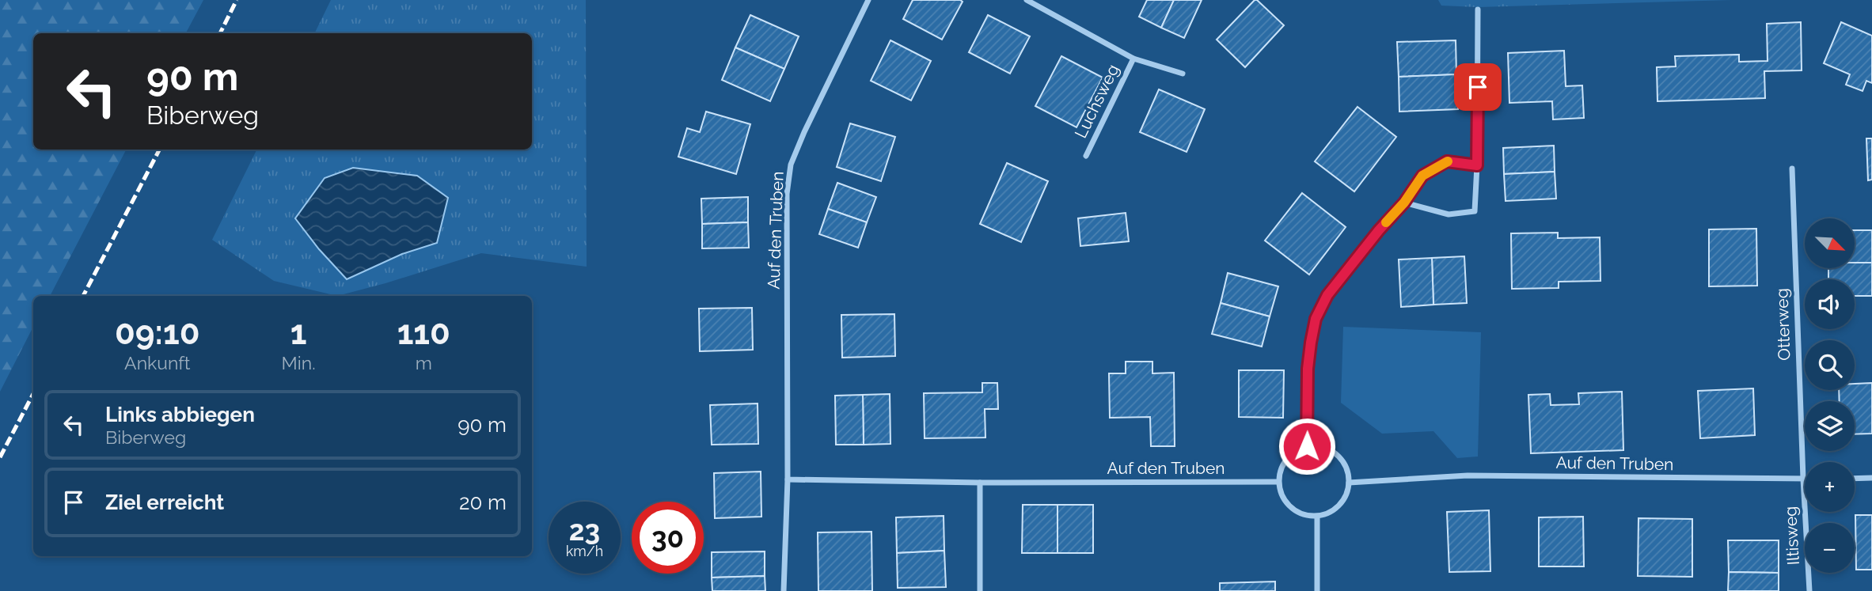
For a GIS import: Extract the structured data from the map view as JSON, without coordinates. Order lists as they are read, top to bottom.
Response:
{
  "streets": {
    "street": [
      "Luchsweg",
      "Auf den Truben",
      "Otterweg",
      "Iltisweg"
    ]
  },
  "crossings": [
    ["Auf den Truben", "Otterweg"],
    ["Auf den Truben", "Iltisweg"],
    ["Otterweg", "Iltisweg"]
  ],
  "north": "bottom right",
  "page": {
    "turn": ["90 m", "Biberweg"],
    "map_buttons": ["+", "−"],
    "eta": [
      "09:10",
      "Ankunft",
      "1",
      "Min.",
      "110",
      "m"
    ],
    "list": [
      {
        "name": "Links abbiegen",
        "note": "Biberweg",
        "value": "90 m"
      },
      {
        "name": "Ziel erreicht",
        "value": "20 m"
      }
    ],
    "speed": "23 km/h",
    "limit": "30"
  }
}
